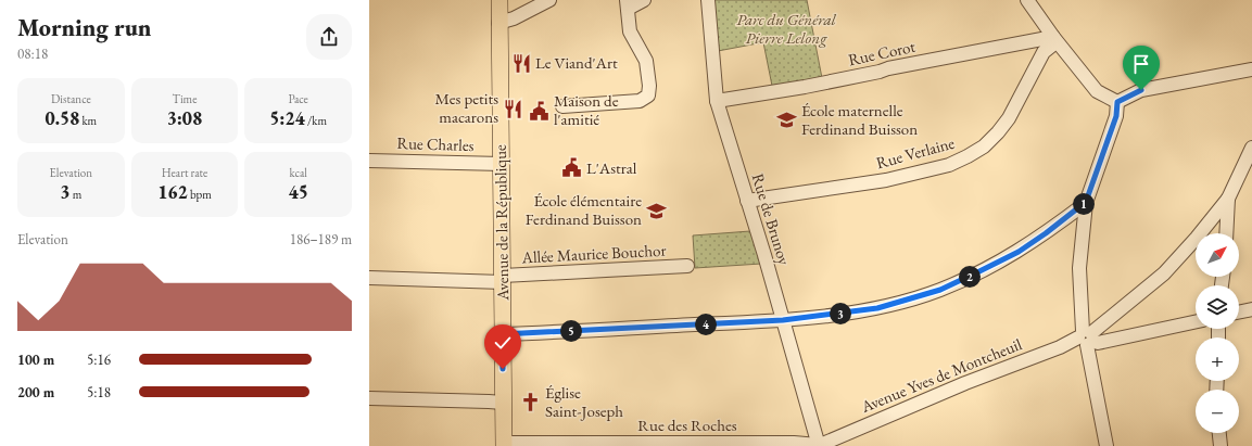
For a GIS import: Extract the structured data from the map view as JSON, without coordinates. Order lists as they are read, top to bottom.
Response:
{
  "streets": {
    "main road": ["Avenue de la République"],
    "street": [
      "Rue Corot",
      "Rue Charles",
      "Rue Verlaine",
      "Rue de Brunoy",
      "Allée Maurice Bouchor",
      "Avenue Yves de Montcheuil",
      "Rue des Roches"
    ]
  },
  "crossings": [
    ["Rue Corot", "Rue Verlaine"],
    ["Rue Corot", "Rue de Brunoy"],
    ["Rue Charles", "Avenue de la République"],
    ["Rue Verlaine", "Rue de Brunoy"],
    ["Rue de Brunoy", "Avenue Yves de Montcheuil"],
    ["Rue de Brunoy", "Rue des Roches"],
    ["Avenue de la République", "Allée Maurice Bouchor"],
    ["Avenue de la République", "Rue des Roches"],
    ["Avenue Yves de Montcheuil", "Rue des Roches"]
  ],
  "parks": ["Parc du Général Pierre Lelong"],
  "places": {
    "restaurant": ["Le Viand'Art", "Mes petits macarons"],
    "public building": ["Maison de l'amitié", "L'Astral"],
    "school or university": ["École maternelle Ferdinand Buisson", "École élémentaire Ferdinand Buisson"],
    "church": ["Église Saint-Joseph"]
  },
  "north": "top right",
  "page": {
    "heading": ["Morning run", "08:18"],
    "stats": [
      ["Distance", "0.58 km"],
      ["Time", "3:08"],
      ["Pace", "5:24 /km"],
      ["Elevation", "3 m"],
      ["Heart rate", "162 bpm"],
      ["kcal", "45"]
    ],
    "pins": [
      "1",
      "2",
      "3",
      "4",
      "5"
    ],
    "chart": ["Elevation", "186–189 m"],
    "map_buttons": ["+", "−"],
    "list": [
      {
        "name": "100 m",
        "note": "5:16"
      },
      {
        "name": "200 m",
        "note": "5:18"
      }
    ]
  }
}
